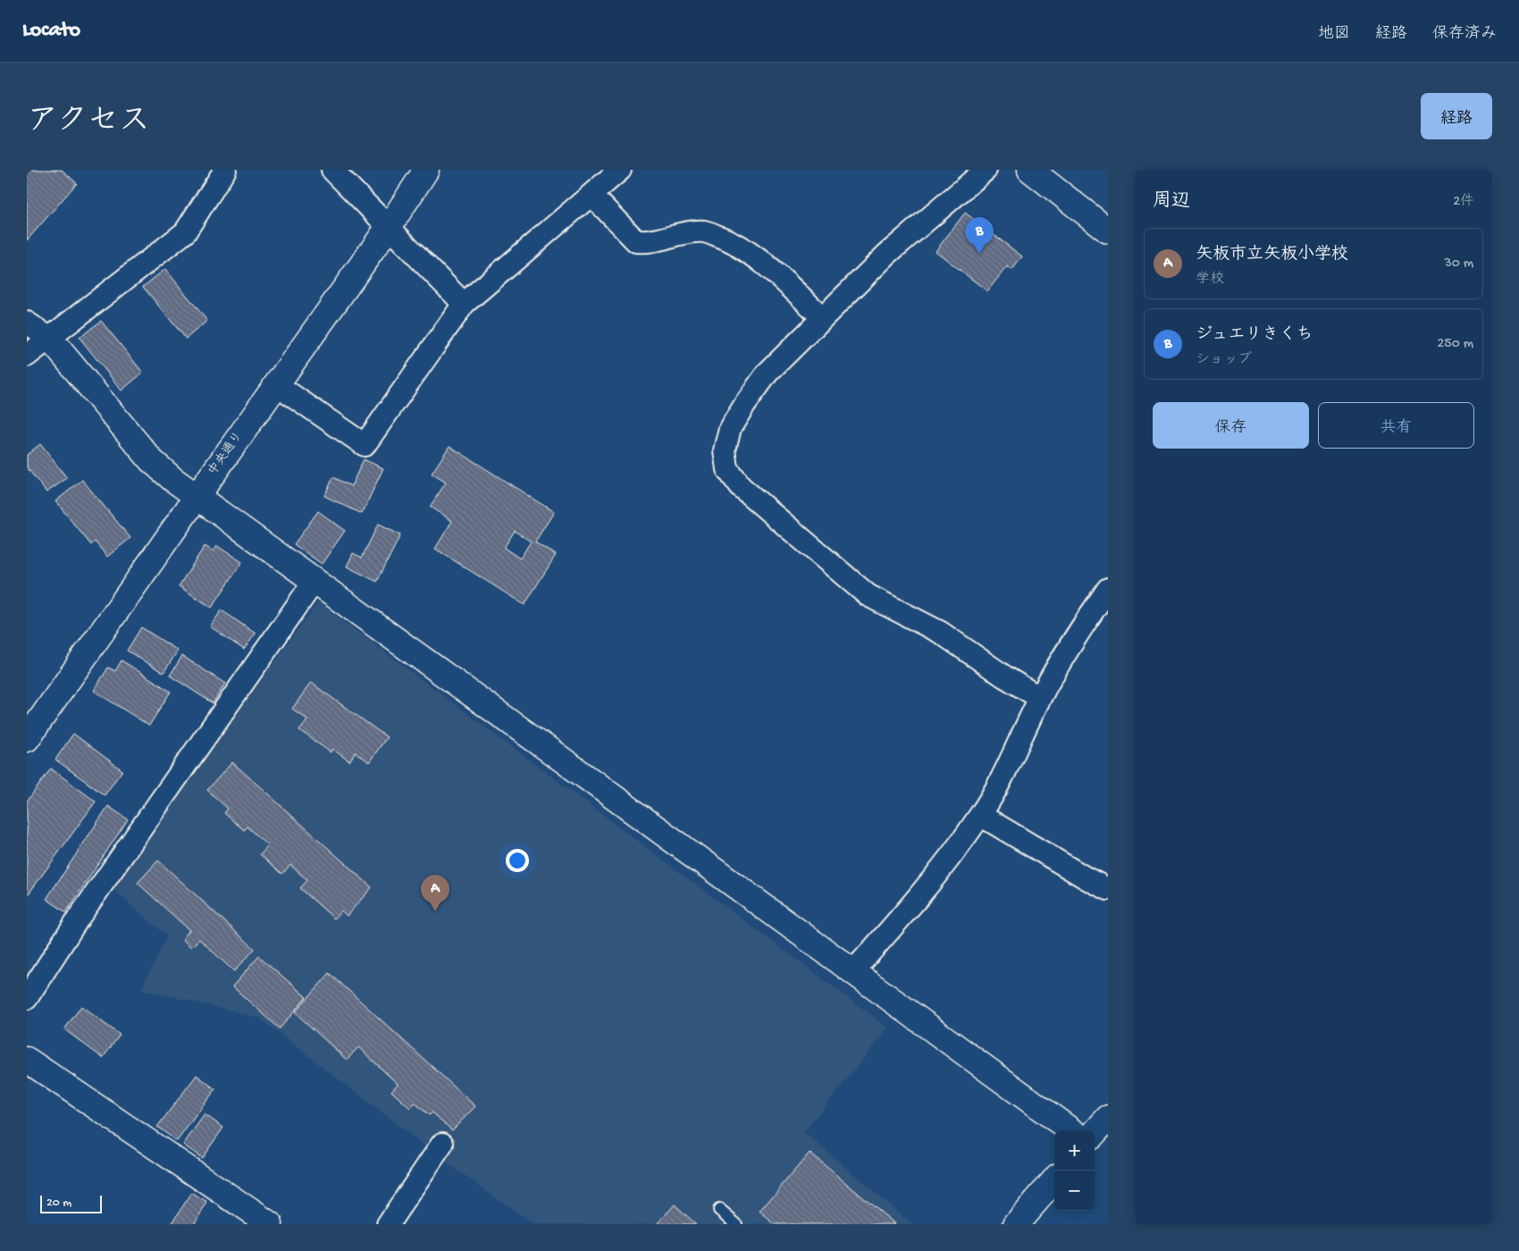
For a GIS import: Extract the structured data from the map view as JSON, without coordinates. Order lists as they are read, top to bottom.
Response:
{
  "streets": {
    "street": ["中央通り"]
  },
  "scale_bar": "20 m",
  "page": {
    "header": "Locato",
    "nav": ["地図", "経路", "保存済み"],
    "title": "アクセス",
    "buttons": [
      "経路",
      ["保存", "共有"]
    ],
    "heading": ["周辺", "2件"],
    "pins": ["B", "A"],
    "list": [
      {
        "mark": "A",
        "name": "矢板市立矢板小学校",
        "note": "学校",
        "value": "30 m"
      },
      {
        "mark": "B",
        "name": "ジュエリきくち",
        "note": "ショップ",
        "value": "250 m"
      }
    ],
    "map_buttons": ["+", "−"],
    "scale": "20 m"
  }
}
